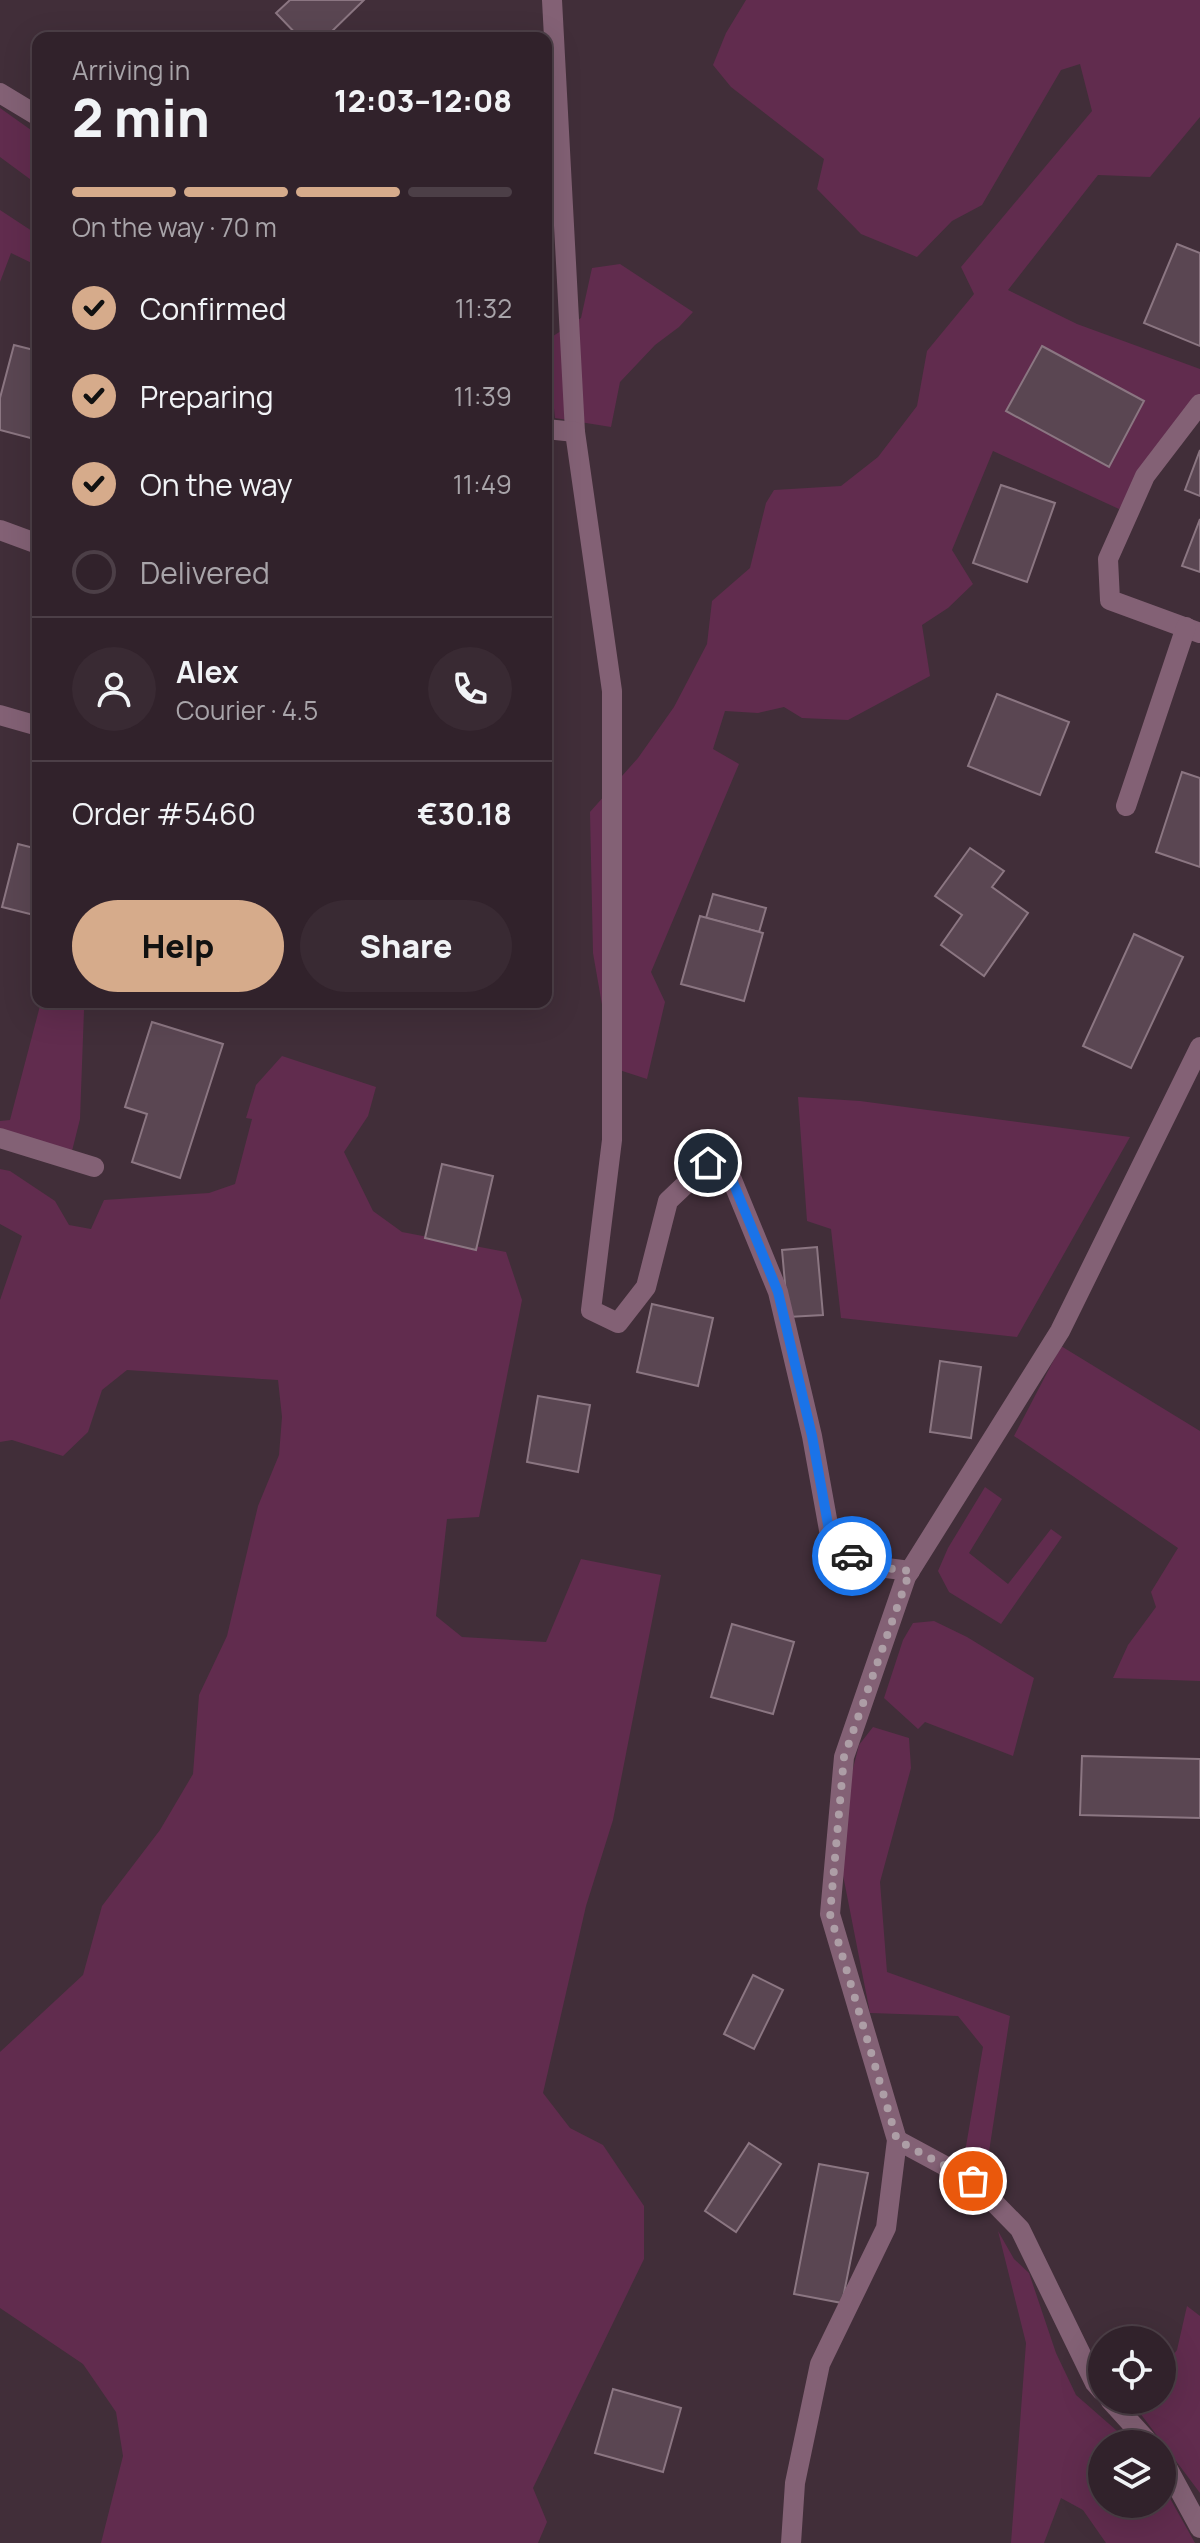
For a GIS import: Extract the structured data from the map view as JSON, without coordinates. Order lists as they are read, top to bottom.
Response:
{
  "page": {
    "heading": ["2 min", "Arriving in", "12:03–12:08"],
    "panel": [
      "Alex",
      "Courier · 4.5",
      "Order #5460",
      "€30.18"
    ],
    "bar": "On the way · 70 m",
    "list": [
      ["Confirmed", "11:32"],
      ["Preparing", "11:39"],
      ["On the way", "11:49"],
      "Delivered"
    ],
    "buttons": ["Help", "Share"]
  }
}
